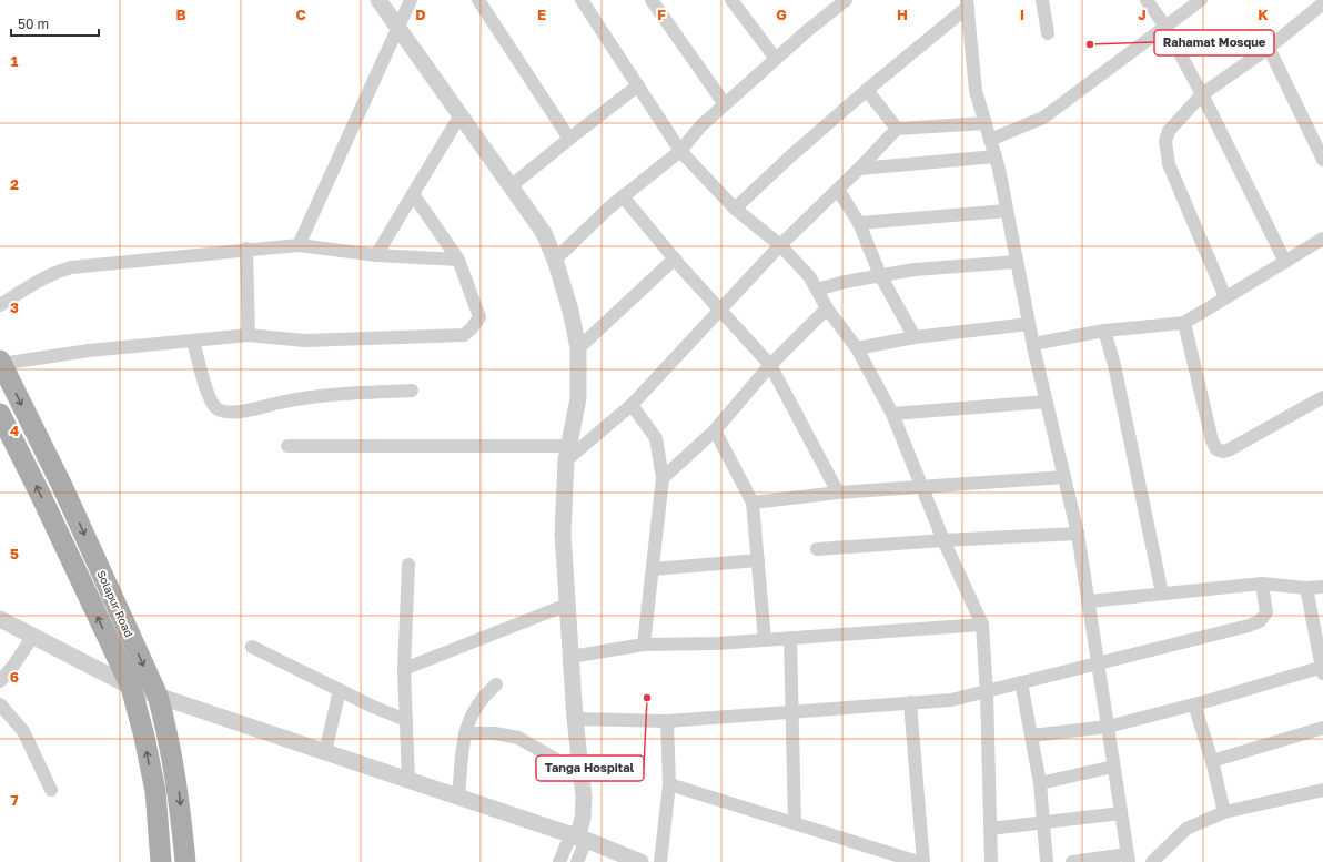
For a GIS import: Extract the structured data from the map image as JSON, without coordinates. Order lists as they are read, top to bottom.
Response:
{
  "streets": {
    "main road": ["Solapur Road"]
  },
  "places": ["Rahamat Mosque", "Tanga Hospital"],
  "scale_bar": "50 m",
  "grid": {
    "columns": [
      "B",
      "C",
      "D",
      "E",
      "F",
      "G",
      "H",
      "I",
      "J",
      "K"
    ],
    "rows": [
      "1",
      "2",
      "3",
      "4",
      "5",
      "6",
      "7"
    ]
  }
}
